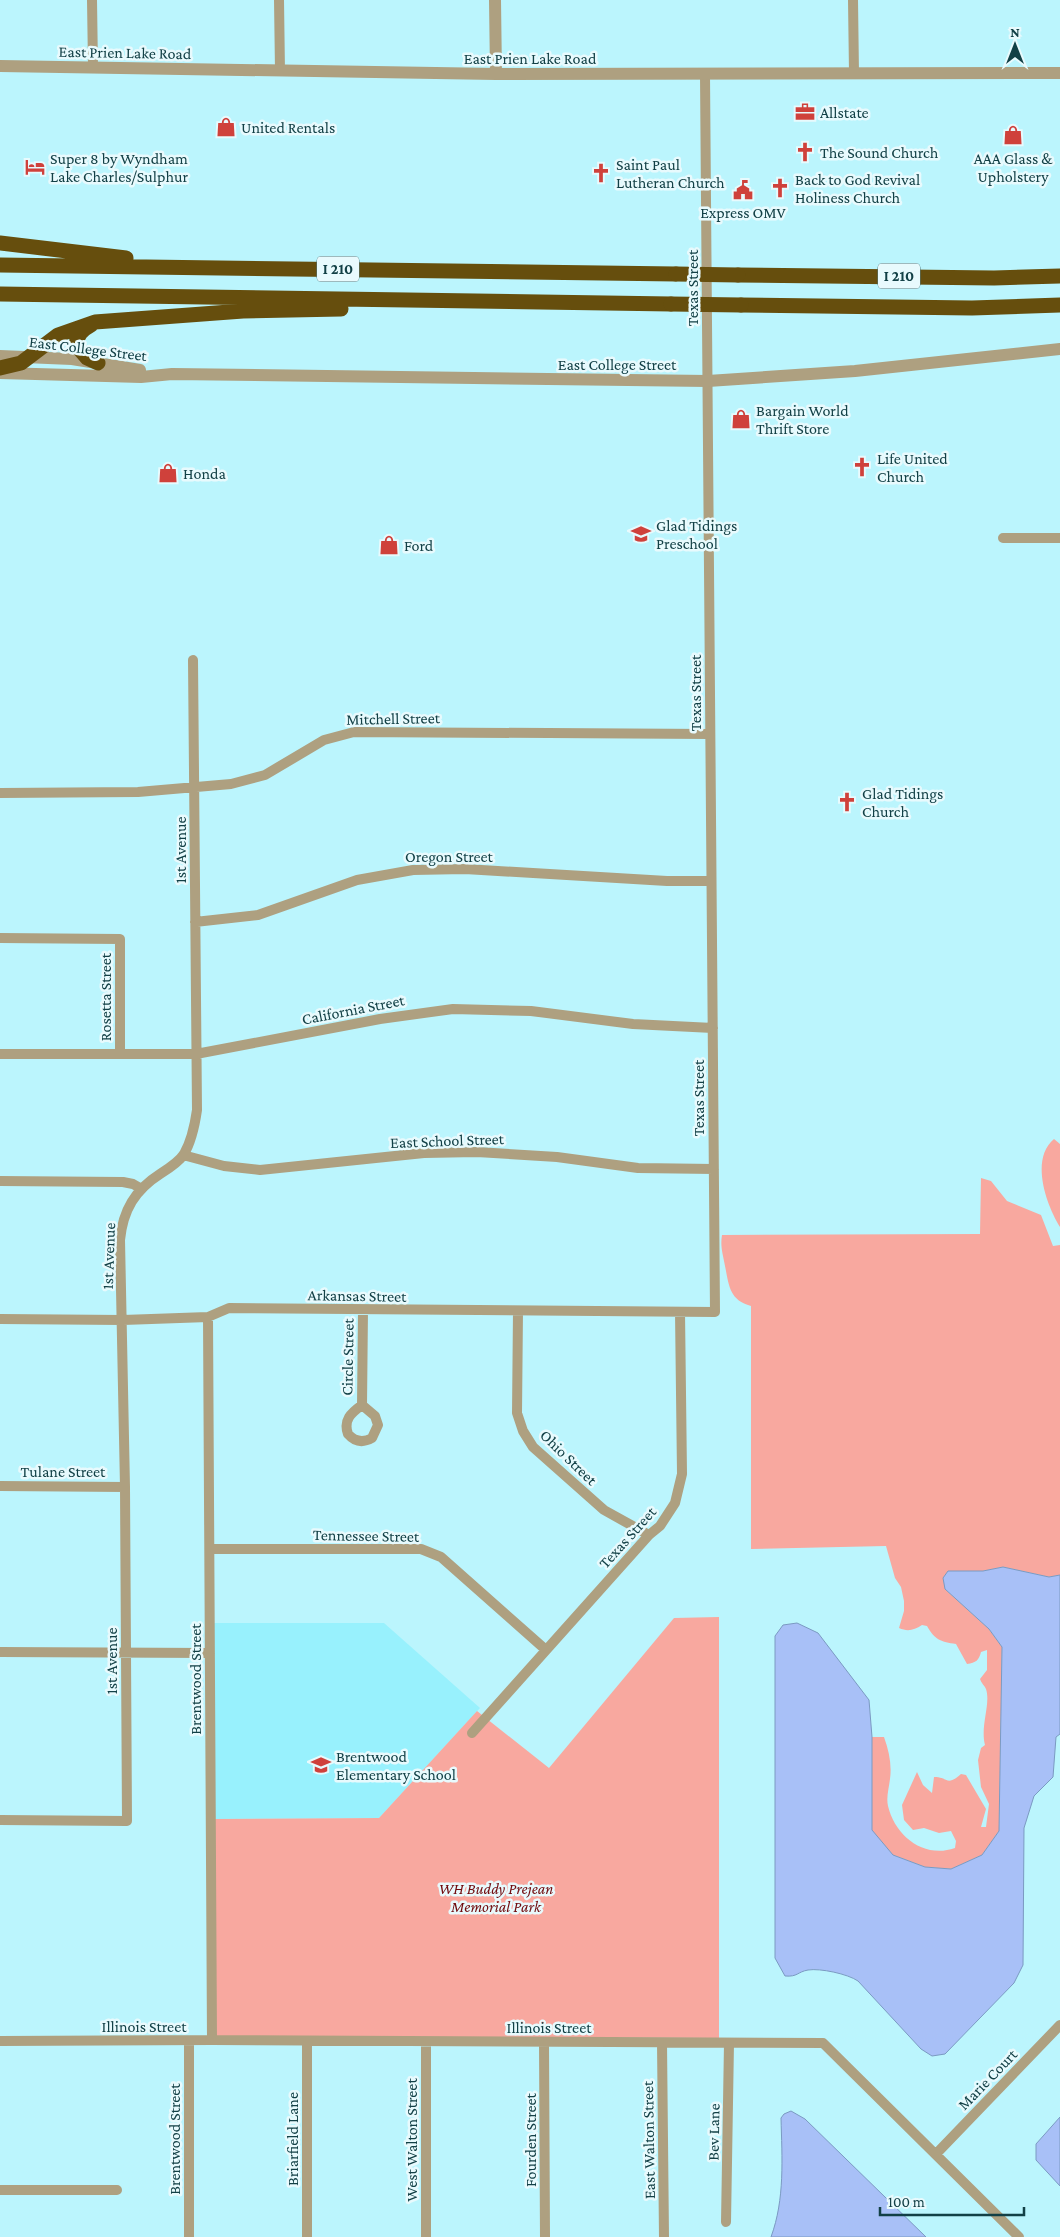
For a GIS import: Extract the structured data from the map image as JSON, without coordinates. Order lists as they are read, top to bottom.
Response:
{
  "streets": {
    "highway": ["I 210"],
    "street": [
      "East Prien Lake Road",
      "Texas Street",
      "East College Street",
      "Mitchell Street",
      "1st Avenue",
      "Oregon Street",
      "Rosetta Street",
      "California Street",
      "East School Street",
      "Arkansas Street",
      "Circle Street",
      "Ohio Street",
      "Tulane Street",
      "Tennessee Street",
      "Brentwood Street",
      "Illinois Street",
      "Marie Court",
      "Bev Lane",
      "Briarfield Lane",
      "West Walton Street",
      "Fourden Street",
      "East Walton Street"
    ]
  },
  "crossings": [
    ["East Prien Lake Road", "Texas Street"],
    ["Texas Street", "East College Street"],
    ["Texas Street", "Mitchell Street"],
    ["Texas Street", "Oregon Street"],
    ["Texas Street", "California Street"],
    ["Texas Street", "East School Street"],
    ["Texas Street", "Arkansas Street"],
    ["Texas Street", "Ohio Street"],
    ["Texas Street", "Tennessee Street"],
    ["Mitchell Street", "1st Avenue"],
    ["1st Avenue", "Oregon Street"],
    ["1st Avenue", "California Street"],
    ["1st Avenue", "East School Street"],
    ["1st Avenue", "Arkansas Street"],
    ["1st Avenue", "Tulane Street"],
    ["Rosetta Street", "California Street"],
    ["Arkansas Street", "Circle Street"],
    ["Arkansas Street", "Ohio Street"],
    ["Arkansas Street", "Brentwood Street"],
    ["Tennessee Street", "Brentwood Street"],
    ["Brentwood Street", "Illinois Street"],
    ["Illinois Street", "Marie Court"],
    ["Illinois Street", "Bev Lane"],
    ["Illinois Street", "Briarfield Lane"],
    ["Illinois Street", "West Walton Street"],
    ["Illinois Street", "Fourden Street"],
    ["Illinois Street", "East Walton Street"]
  ],
  "parks": ["WH Buddy Prejean Memorial Park"],
  "places": {
    "office": ["Allstate"],
    "shop": [
      "United Rentals",
      "AAA Glass & Upholstery",
      "Bargain World Thrift Store",
      "Honda",
      "Ford"
    ],
    "church": [
      "The Sound Church",
      "Saint Paul Lutheran Church",
      "Back to God Revival Holiness Church",
      "Life United Church",
      "Glad Tidings Church"
    ],
    "hotel": ["Super 8 by Wyndham Lake Charles/Sulphur"],
    "public building": ["Express OMV"],
    "school or university": ["Glad Tidings Preschool", "Brentwood Elementary School"]
  },
  "scale_bar": "100 m",
  "north": "top"
}
